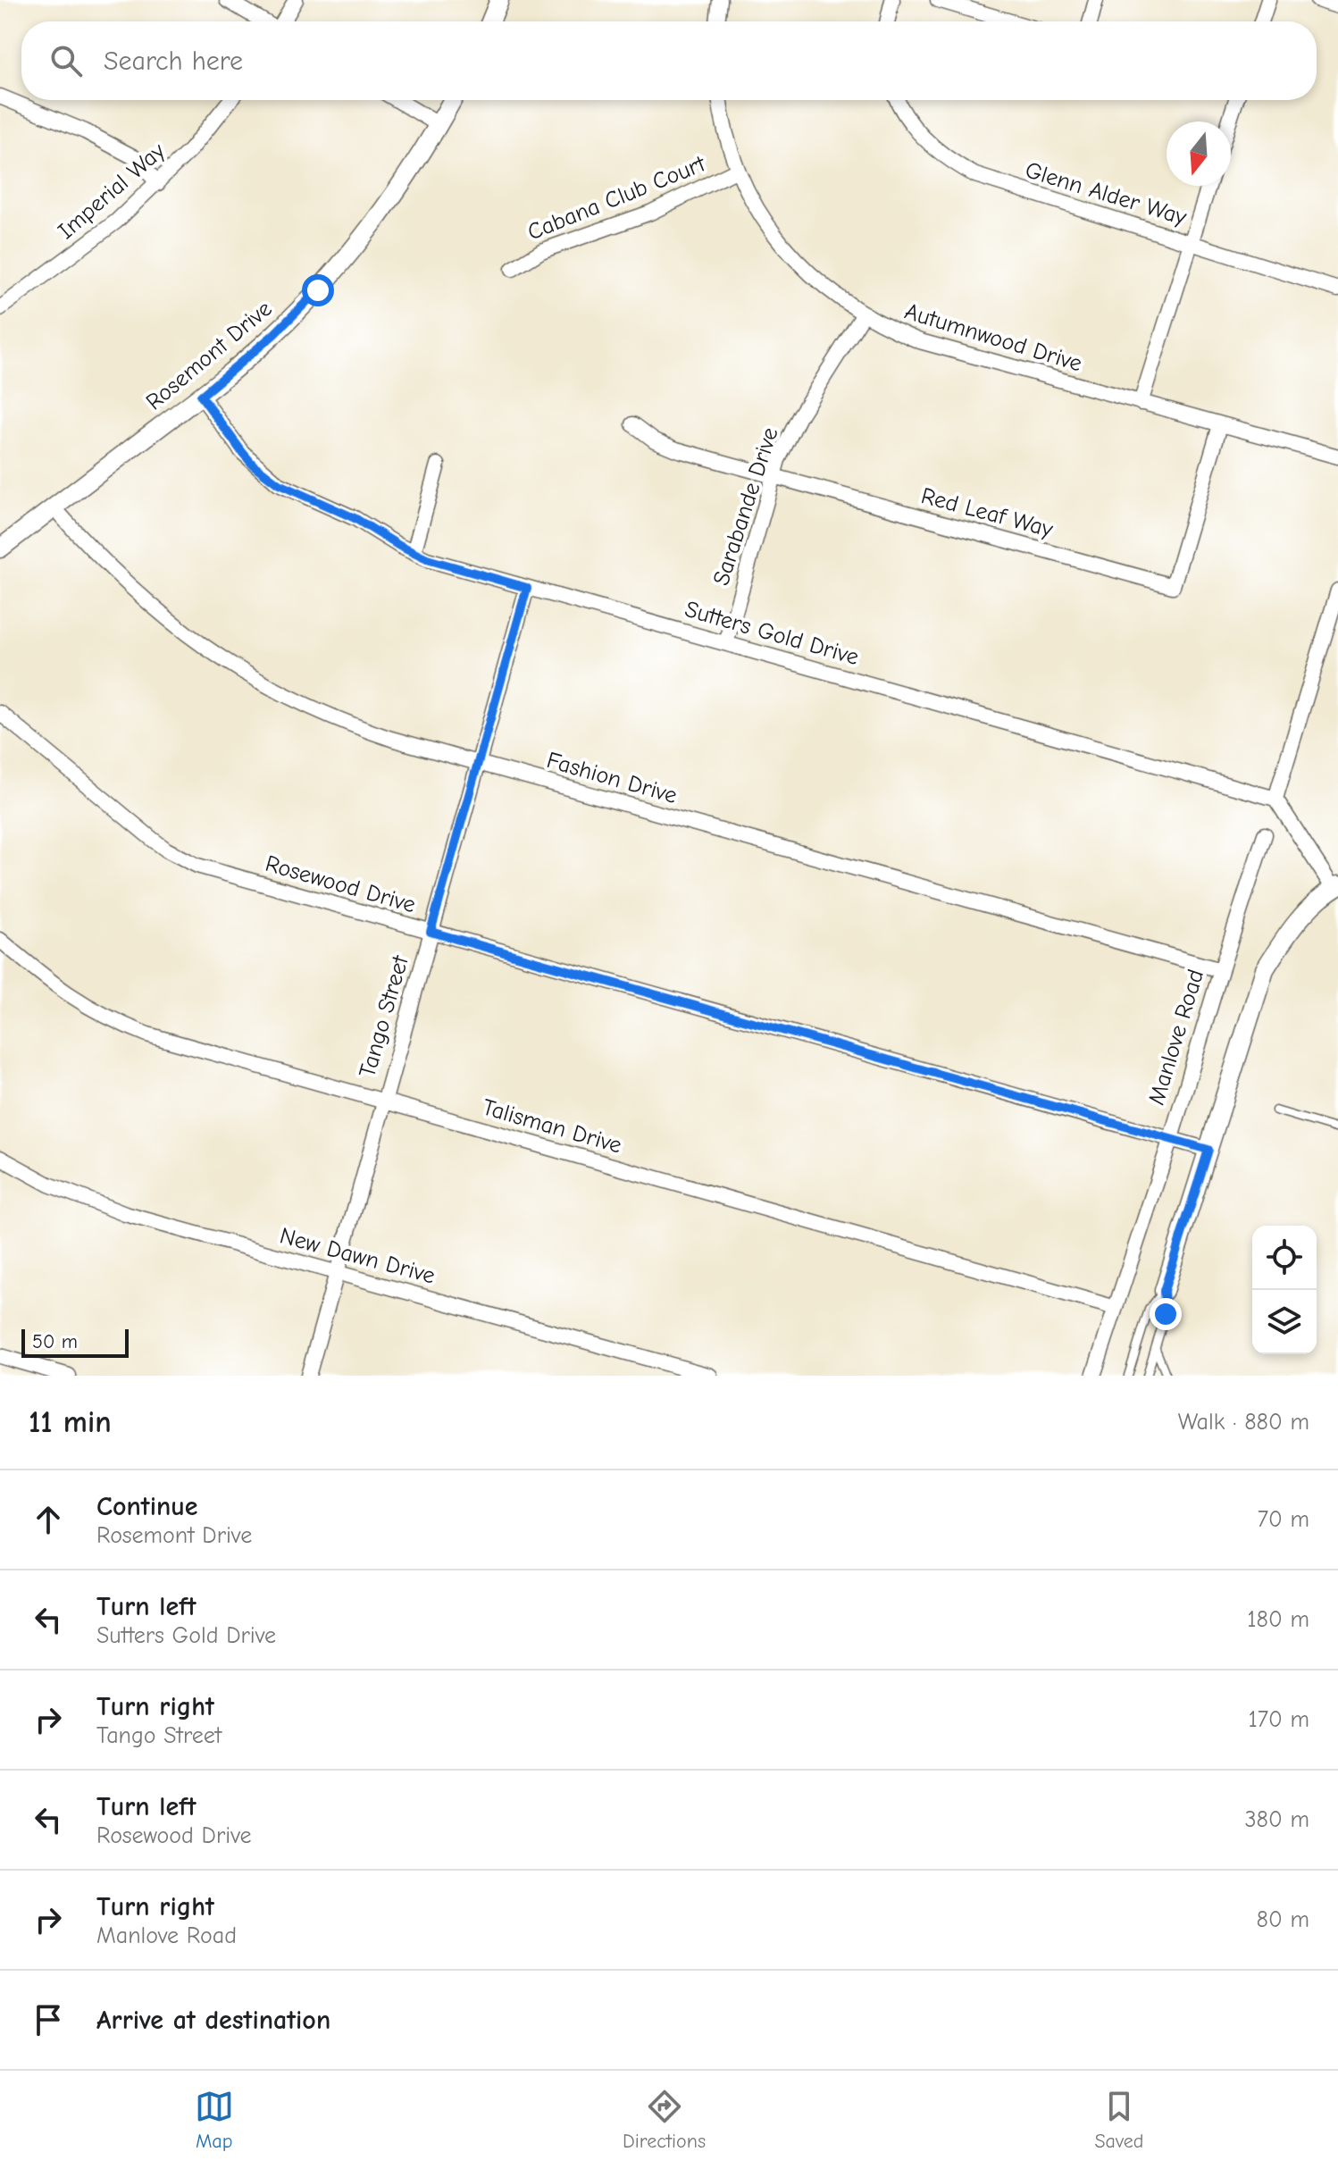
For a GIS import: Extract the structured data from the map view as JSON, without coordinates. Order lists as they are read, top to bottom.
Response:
{
  "streets": {
    "street": [
      "Imperial Way",
      "Glenn Alder Way",
      "Cabana Club Court",
      "Autumnwood Drive",
      "Rosemont Drive",
      "Sarabande Drive",
      "Red Leaf Way",
      "Sutters Gold Drive",
      "Fashion Drive",
      "Rosewood Drive",
      "Tango Street",
      "Manlove Road",
      "Talisman Drive",
      "New Dawn Drive"
    ]
  },
  "crossings": [
    ["Cabana Club Court", "Autumnwood Drive"],
    ["Autumnwood Drive", "Sarabande Drive"],
    ["Autumnwood Drive", "Red Leaf Way"],
    ["Rosemont Drive", "Sutters Gold Drive"],
    ["Rosemont Drive", "Fashion Drive"],
    ["Sarabande Drive", "Red Leaf Way"],
    ["Sarabande Drive", "Sutters Gold Drive"],
    ["Sutters Gold Drive", "Tango Street"],
    ["Fashion Drive", "Tango Street"],
    ["Fashion Drive", "Manlove Road"],
    ["Rosewood Drive", "Tango Street"],
    ["Rosewood Drive", "Manlove Road"],
    ["Tango Street", "Talisman Drive"],
    ["Tango Street", "New Dawn Drive"],
    ["Manlove Road", "Talisman Drive"]
  ],
  "scale_bar": "50 m",
  "north": "bottom",
  "page": {
    "search": "Search here",
    "scale": "50 m",
    "heading": ["11 min", "Walk · 880 m"],
    "list": [
      ["Continue", "Rosemont Drive", "70 m"],
      ["Turn left", "Sutters Gold Drive", "180 m"],
      ["Turn right", "Tango Street", "170 m"],
      ["Turn left", "Rosewood Drive", "380 m"],
      ["Turn right", "Manlove Road", "80 m"],
      "Arrive at destination"
    ],
    "nav": ["Map", "Directions", "Saved"]
  }
}
